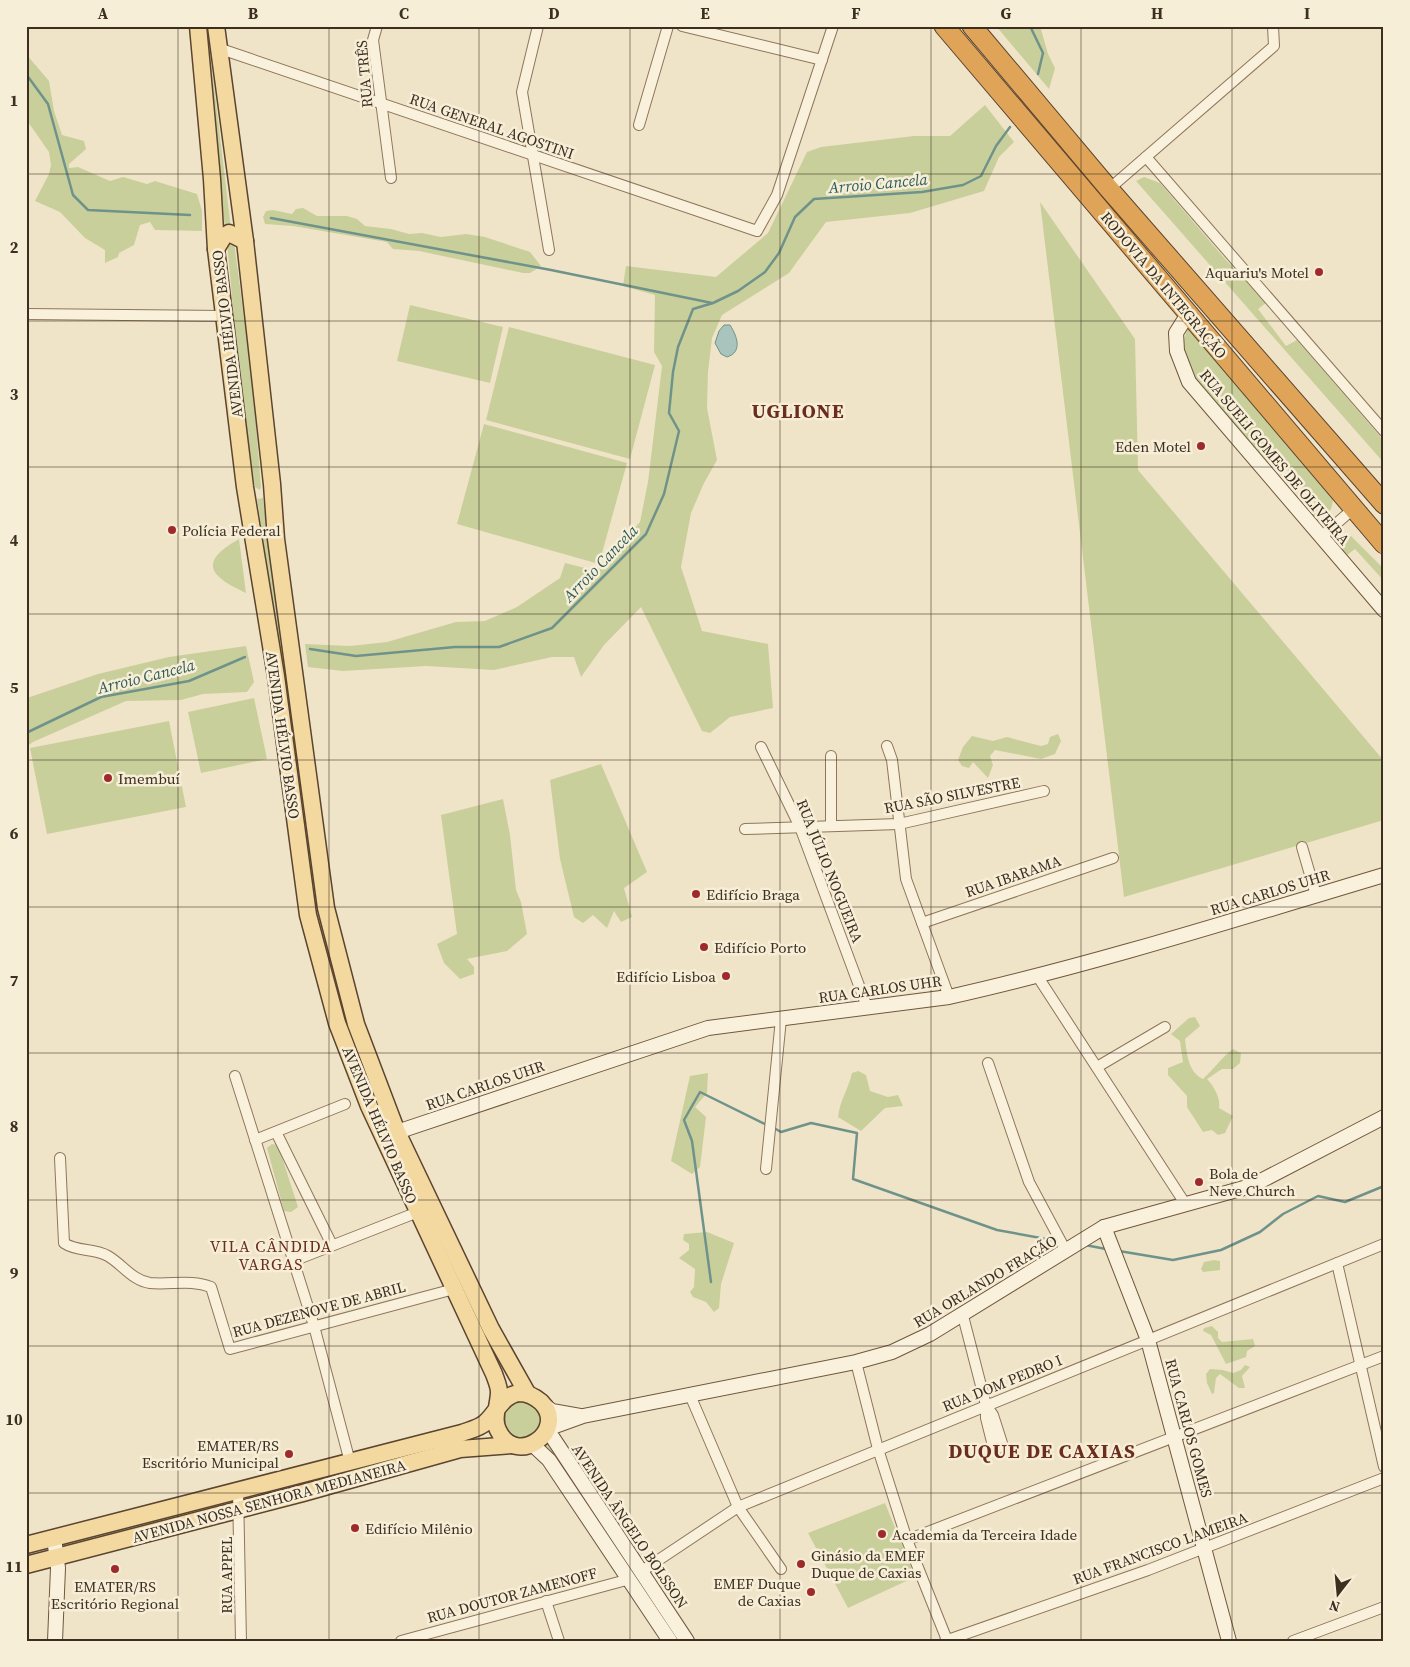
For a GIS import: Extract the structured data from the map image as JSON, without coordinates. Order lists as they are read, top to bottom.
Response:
{
  "streets": {
    "highway": ["RODOVIA DA INTEGRAÇÃO"],
    "main road": ["AVENIDA HÉLVIO BASSO", "AVENIDA NOSSA SENHORA MEDIANEIRA"],
    "street": [
      "RUA TRÊS",
      "RUA GENERAL AGOSTINI",
      "RUA SUELI GOMES DE OLIVEIRA",
      "RUA SÃO SILVESTRE",
      "RUA JÚLIO NOGUEIRA",
      "RUA IBARAMA",
      "RUA CARLOS UHR",
      "RUA ORLANDO FRAÇÃO",
      "RUA DEZENOVE DE ABRIL",
      "RUA DOM PEDRO I",
      "RUA CARLOS GOMES",
      "AVENIDA ÂNGELO BOLSSON",
      "RUA FRANCISCO LAMEIRA",
      "RUA APPEL",
      "RUA DOUTOR ZAMENOFF"
    ]
  },
  "crossings": [
    ["RUA TRÊS", "RUA GENERAL AGOSTINI"],
    ["RUA GENERAL AGOSTINI", "AVENIDA HÉLVIO BASSO"],
    ["RODOVIA DA INTEGRAÇÃO", "RUA SUELI GOMES DE OLIVEIRA"],
    ["AVENIDA HÉLVIO BASSO", "RUA CARLOS UHR"],
    ["AVENIDA HÉLVIO BASSO", "RUA ORLANDO FRAÇÃO"],
    ["AVENIDA HÉLVIO BASSO", "RUA DEZENOVE DE ABRIL"],
    ["AVENIDA HÉLVIO BASSO", "AVENIDA NOSSA SENHORA MEDIANEIRA"],
    ["AVENIDA HÉLVIO BASSO", "AVENIDA ÂNGELO BOLSSON"],
    ["RUA SÃO SILVESTRE", "RUA JÚLIO NOGUEIRA"],
    ["RUA JÚLIO NOGUEIRA", "RUA CARLOS UHR"],
    ["RUA ORLANDO FRAÇÃO", "RUA CARLOS GOMES"],
    ["RUA ORLANDO FRAÇÃO", "AVENIDA NOSSA SENHORA MEDIANEIRA"],
    ["RUA ORLANDO FRAÇÃO", "AVENIDA ÂNGELO BOLSSON"],
    ["RUA DOM PEDRO I", "RUA CARLOS GOMES"],
    ["RUA DOM PEDRO I", "AVENIDA ÂNGELO BOLSSON"],
    ["RUA CARLOS GOMES", "RUA FRANCISCO LAMEIRA"],
    ["AVENIDA NOSSA SENHORA MEDIANEIRA", "AVENIDA ÂNGELO BOLSSON"],
    ["AVENIDA NOSSA SENHORA MEDIANEIRA", "RUA APPEL"],
    ["AVENIDA ÂNGELO BOLSSON", "RUA DOUTOR ZAMENOFF"]
  ],
  "districts": ["UGLIONE", "VILA CÂNDIDA VARGAS", "DUQUE DE CAXIAS"],
  "water": ["Arroio Cancela"],
  "places": [
    "Aquariu's Motel",
    "Eden Motel",
    "Polícia Federal",
    "Imembuí",
    "Edifício Braga",
    "Edifício Porto",
    "Edifício Lisboa",
    "Bola de Neve Church",
    "EMATER/RS Escritório Municipal",
    "Edifício Milênio",
    "Academia da Terceira Idade",
    "Ginásio da EMEF Duque de Caxias",
    "EMATER/RS Escritório Regional",
    "EMEF Duque de Caxias"
  ],
  "north": "bottom",
  "grid": {
    "columns": [
      "A",
      "B",
      "C",
      "D",
      "E",
      "F",
      "G",
      "H",
      "I"
    ],
    "rows": [
      "1",
      "2",
      "3",
      "4",
      "5",
      "6",
      "7",
      "8",
      "9",
      "10",
      "11"
    ]
  }
}
